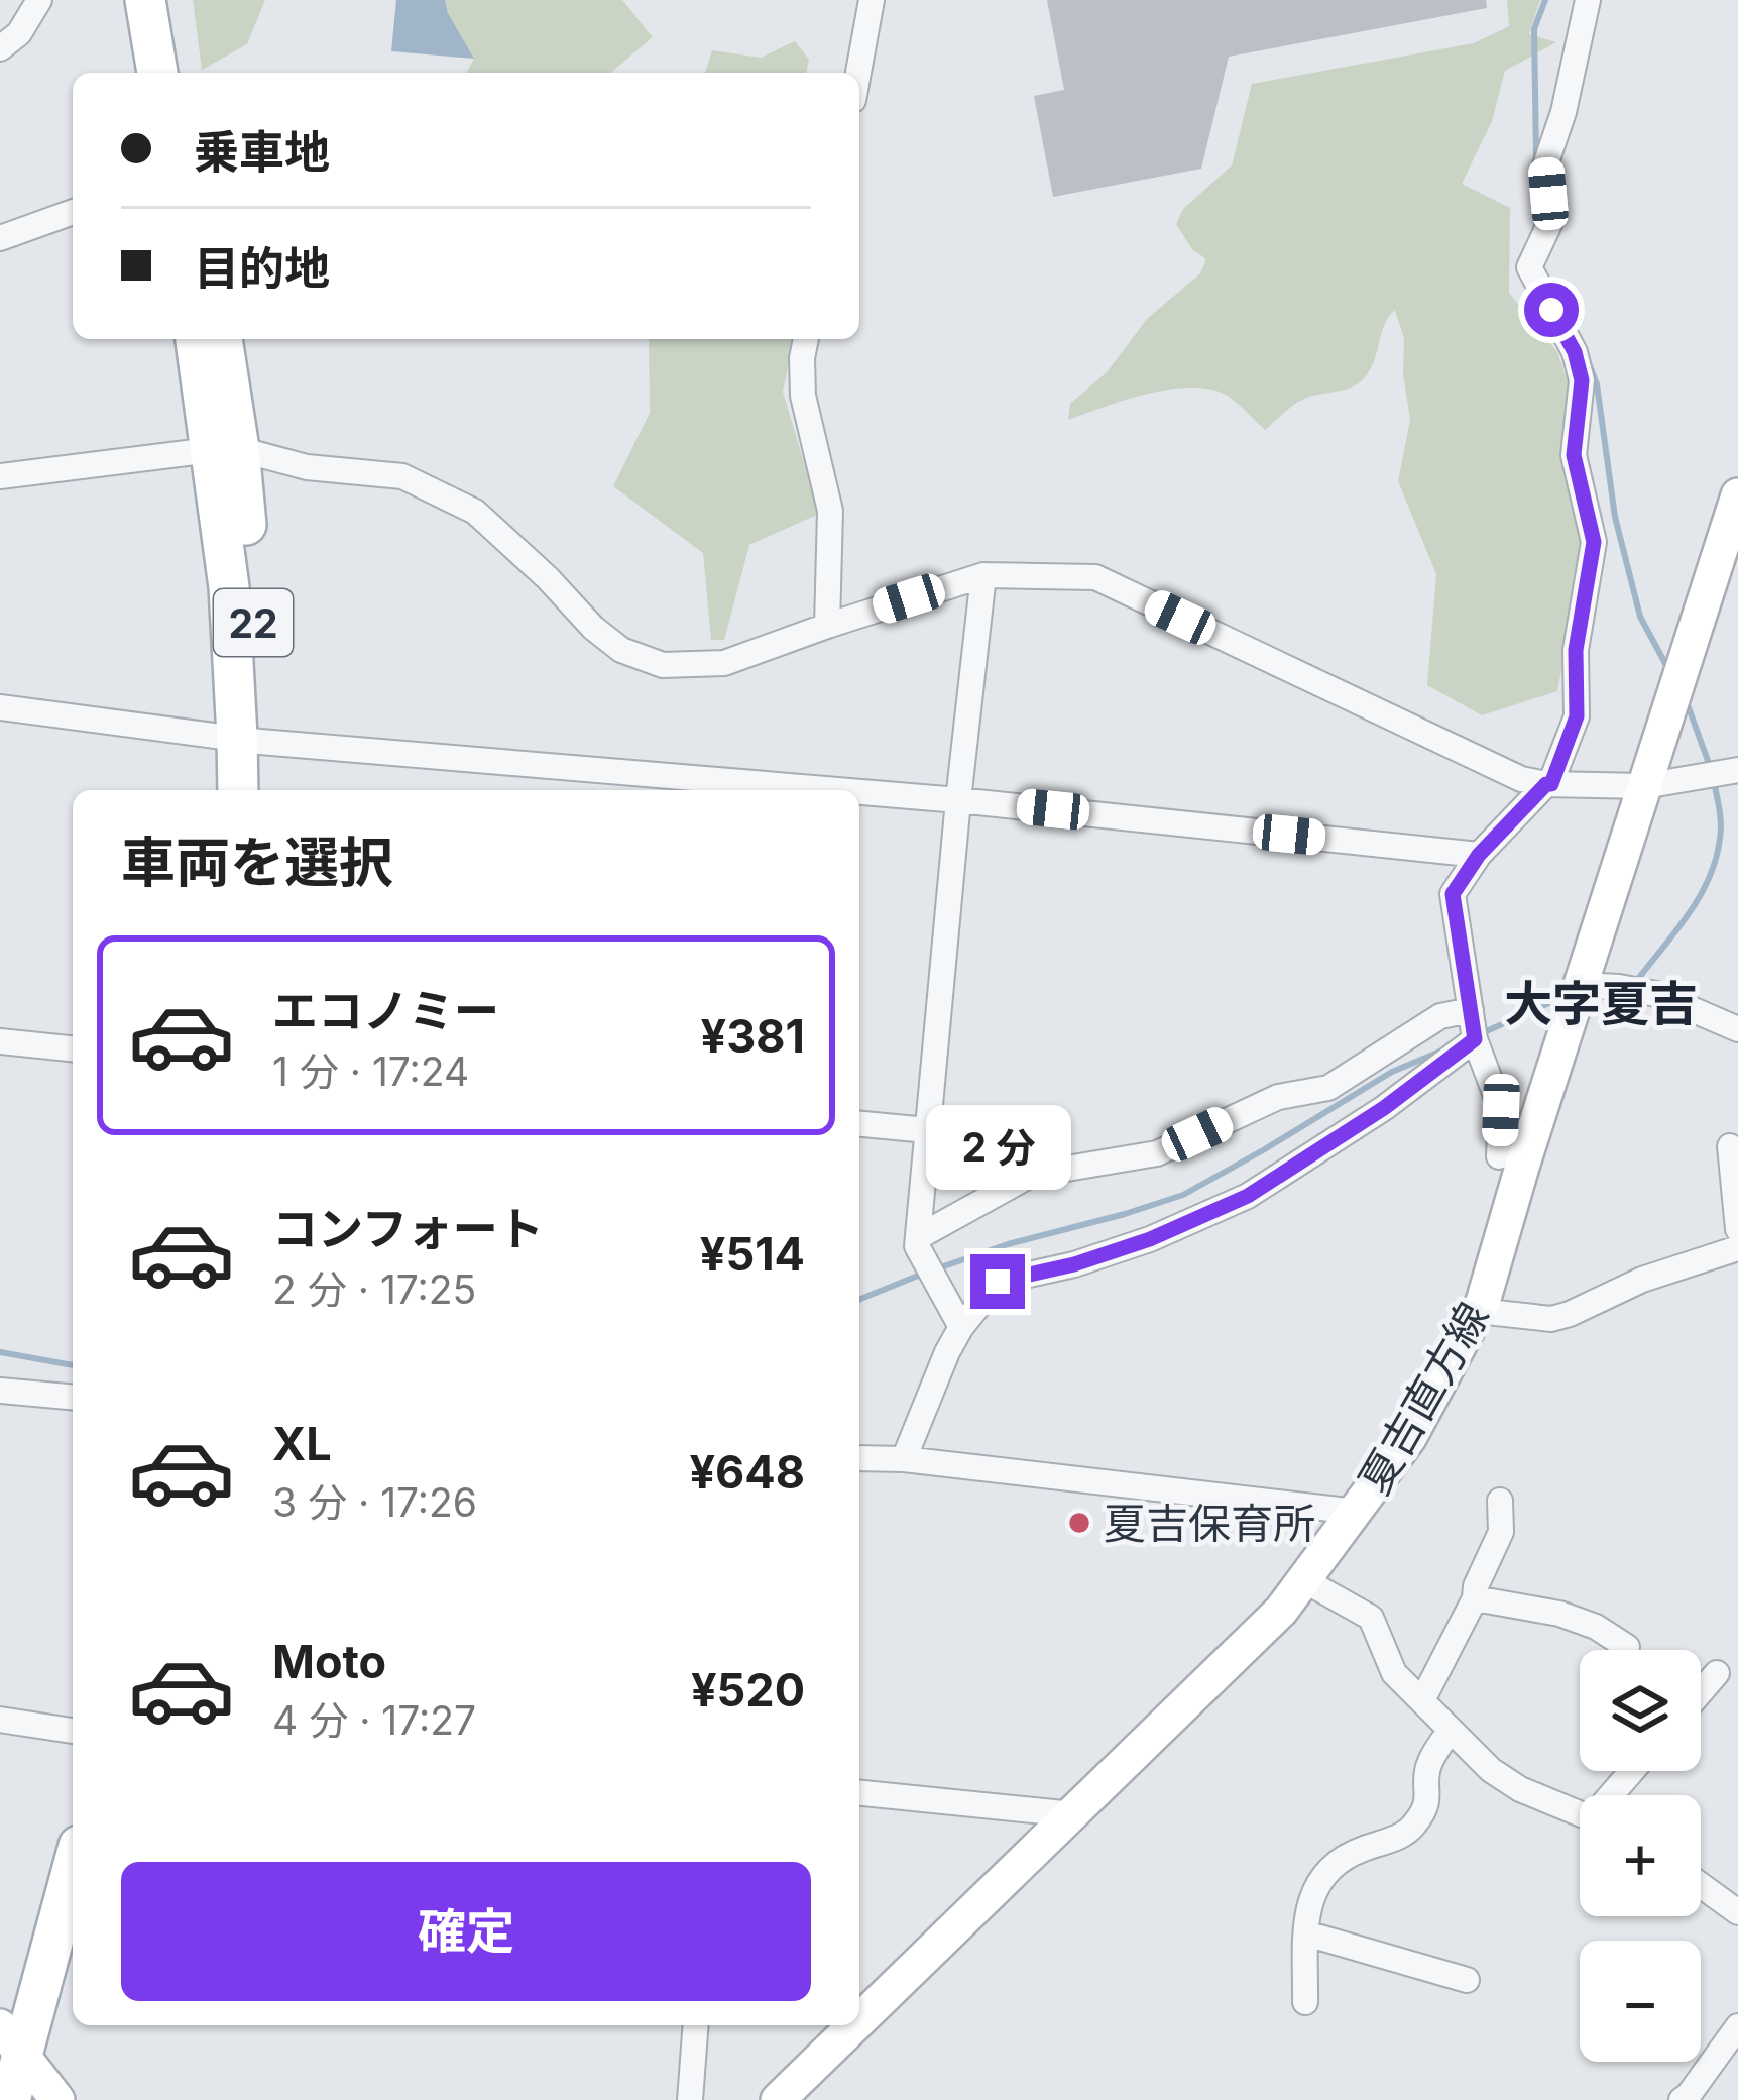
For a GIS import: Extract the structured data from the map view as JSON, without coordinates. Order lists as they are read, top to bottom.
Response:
{
  "streets": {
    "main road": ["22", "夏吉直方線"]
  },
  "districts": ["大字夏吉"],
  "places": ["夏吉保育所"],
  "page": {
    "banner": ["乗車地", "目的地"],
    "heading": "車両を選択",
    "list": [
      {
        "name": "エコノミー",
        "note": "1 分 · 17:24",
        "value": "¥381"
      },
      {
        "name": "コンフォート",
        "note": "2 分 · 17:25",
        "value": "¥514"
      },
      {
        "name": "XL",
        "note": "3 分 · 17:26",
        "value": "¥648"
      },
      {
        "name": "Moto",
        "note": "4 分 · 17:27",
        "value": "¥520"
      }
    ],
    "bubble": "2 分",
    "map_buttons": ["+", "−"],
    "buttons": "確定"
  }
}
